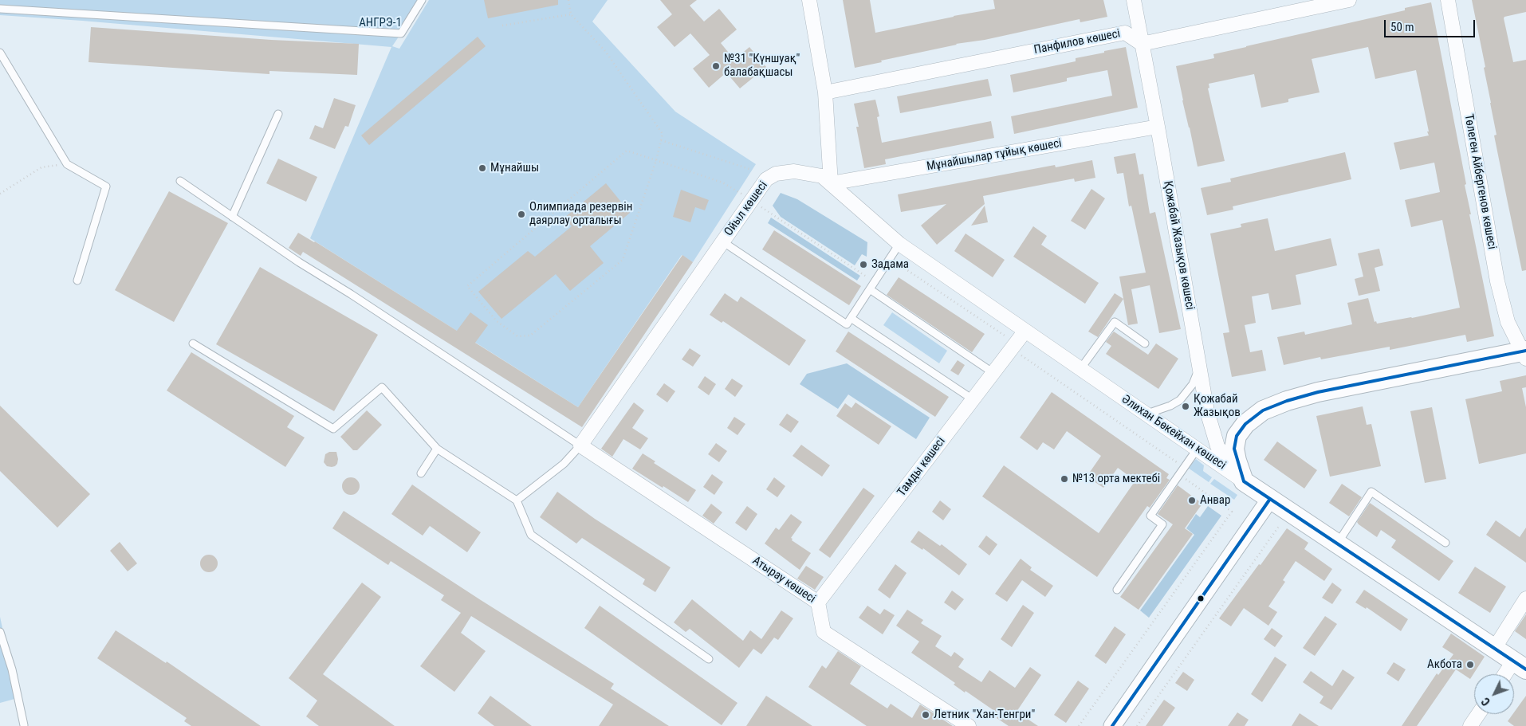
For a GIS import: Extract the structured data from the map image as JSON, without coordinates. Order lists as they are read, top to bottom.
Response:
{
  "streets": {
    "main road": ["Әлихан Бөкейхан көшесі"],
    "street": [
      "Панфилов көшесі",
      "Мұнайшылар тұйық көшесі",
      "Төлеген Айбергенов көшесі",
      "Ойыл көшесі",
      "Қожабай Жазықов көшесі",
      "Тамды көшесі",
      "Атырау көшесі"
    ]
  },
  "crossings": [
    ["Панфилов көшесі", "Қожабай Жазықов көшесі"],
    ["Мұнайшылар тұйық көшесі", "Ойыл көшесі"],
    ["Мұнайшылар тұйық көшесі", "Қожабай Жазықов көшесі"],
    ["Мұнайшылар тұйық көшесі", "Әлихан Бөкейхан көшесі"],
    ["Ойыл көшесі", "Әлихан Бөкейхан көшесі"],
    ["Ойыл көшесі", "Атырау көшесі"],
    ["Қожабай Жазықов көшесі", "Әлихан Бөкейхан көшесі"],
    ["Әлихан Бөкейхан көшесі", "Тамды көшесі"],
    ["Тамды көшесі", "Атырау көшесі"]
  ],
  "parks": ["АНГРЭ-1"],
  "places": [
    "№31 \"Күншуақ\" балабақшасы",
    "Мұнайшы",
    "Олимпиада резервін даярлау орталығы",
    "Задама",
    "Қожабай Жазықов",
    "№13 орта мектебі",
    "Анвар",
    "Акбота",
    "Летник \"Хан-Тенгри\""
  ],
  "scale_bar": "50 m",
  "north": "bottom left"
}
